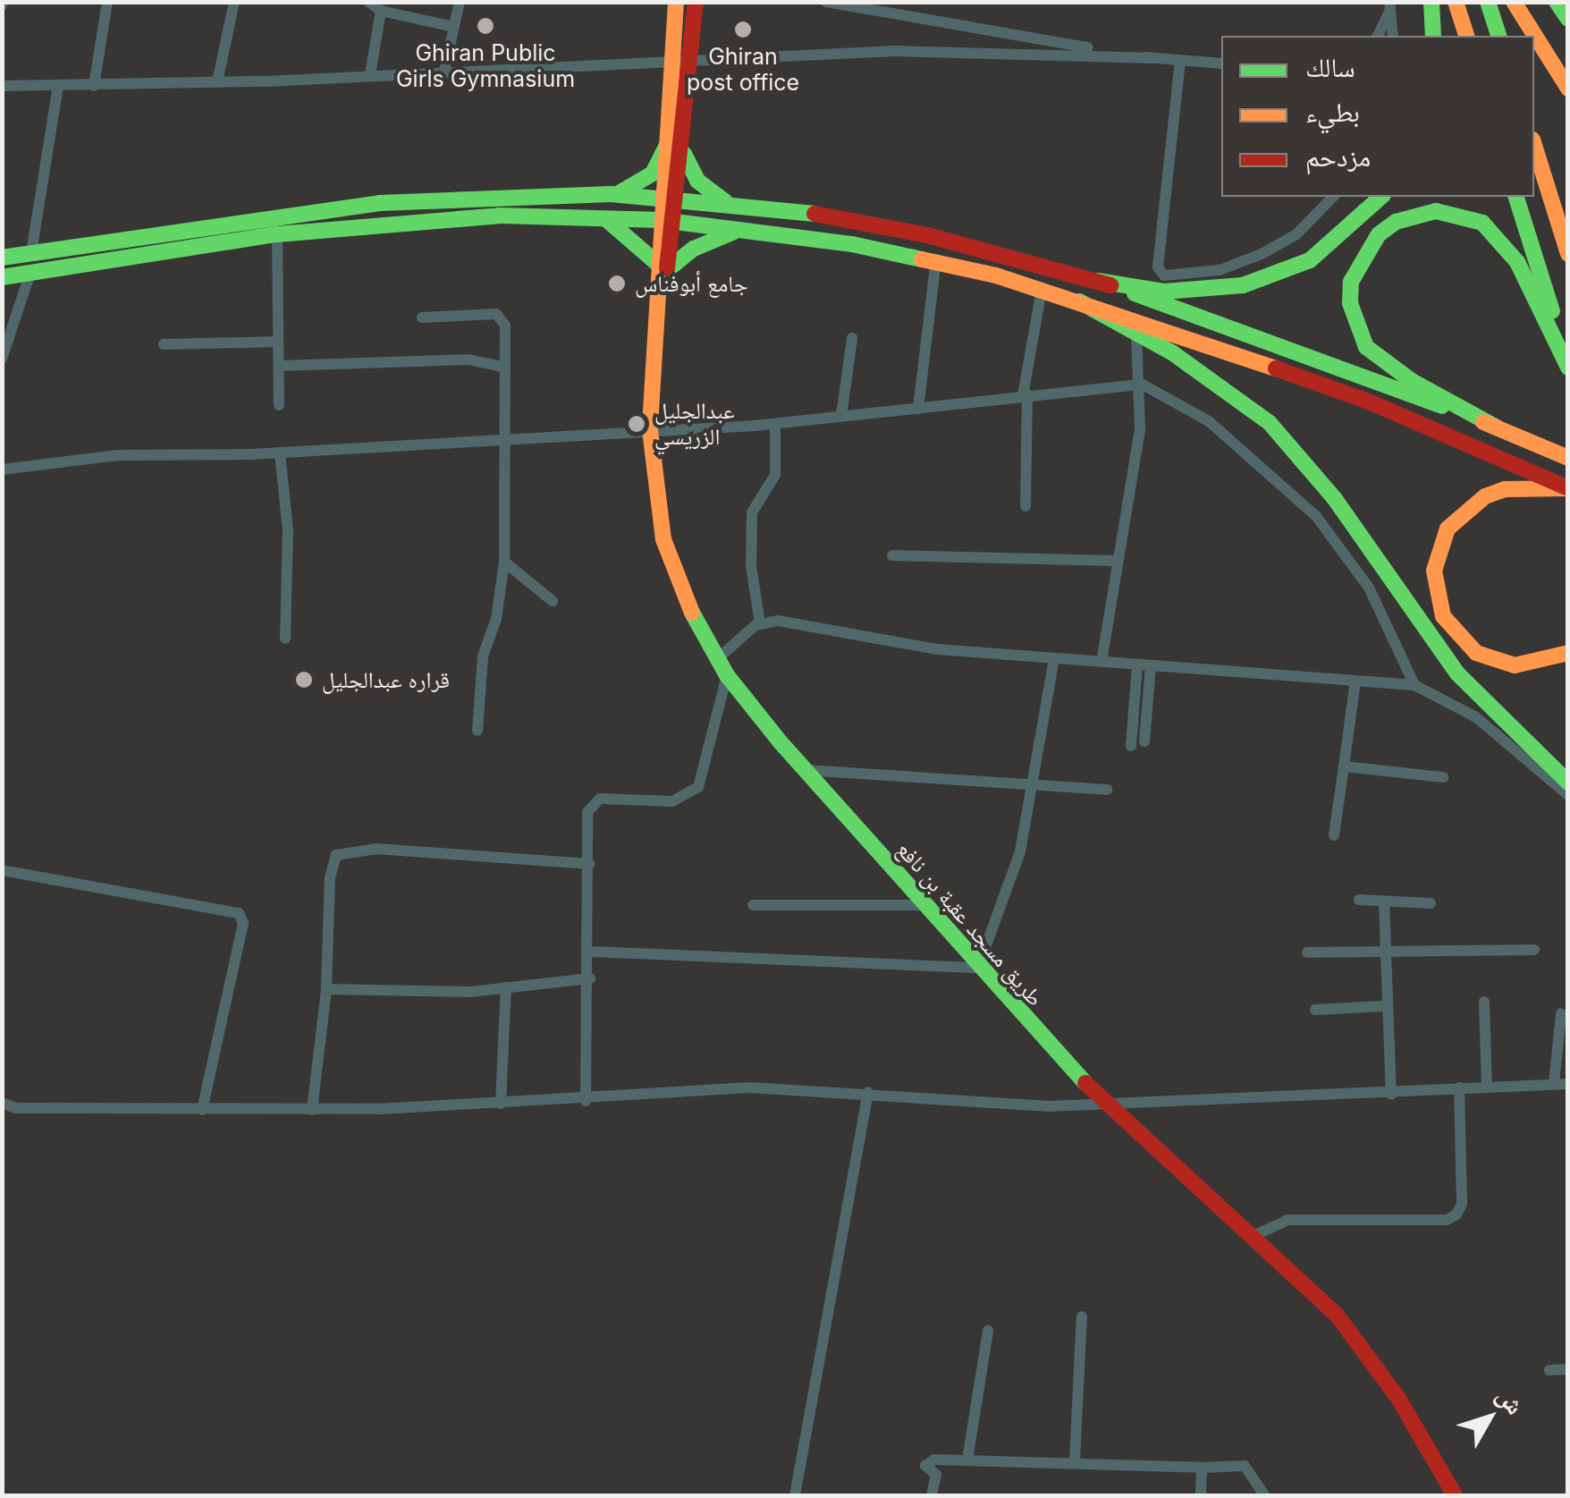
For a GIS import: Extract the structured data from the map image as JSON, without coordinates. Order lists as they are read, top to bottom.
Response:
{
  "streets": {
    "main road": ["طريق مسجد عقبة بن نافع"]
  },
  "places": [
    "Ghiran Public Girls Gymnasium",
    "Ghiran post office",
    "جامع أبوفناس",
    "عبدالجليل الزريسي",
    "قراره عبدالجليل"
  ],
  "legend": ["سالك", "بطيء", "مزدحم"],
  "north": "top right"
}
